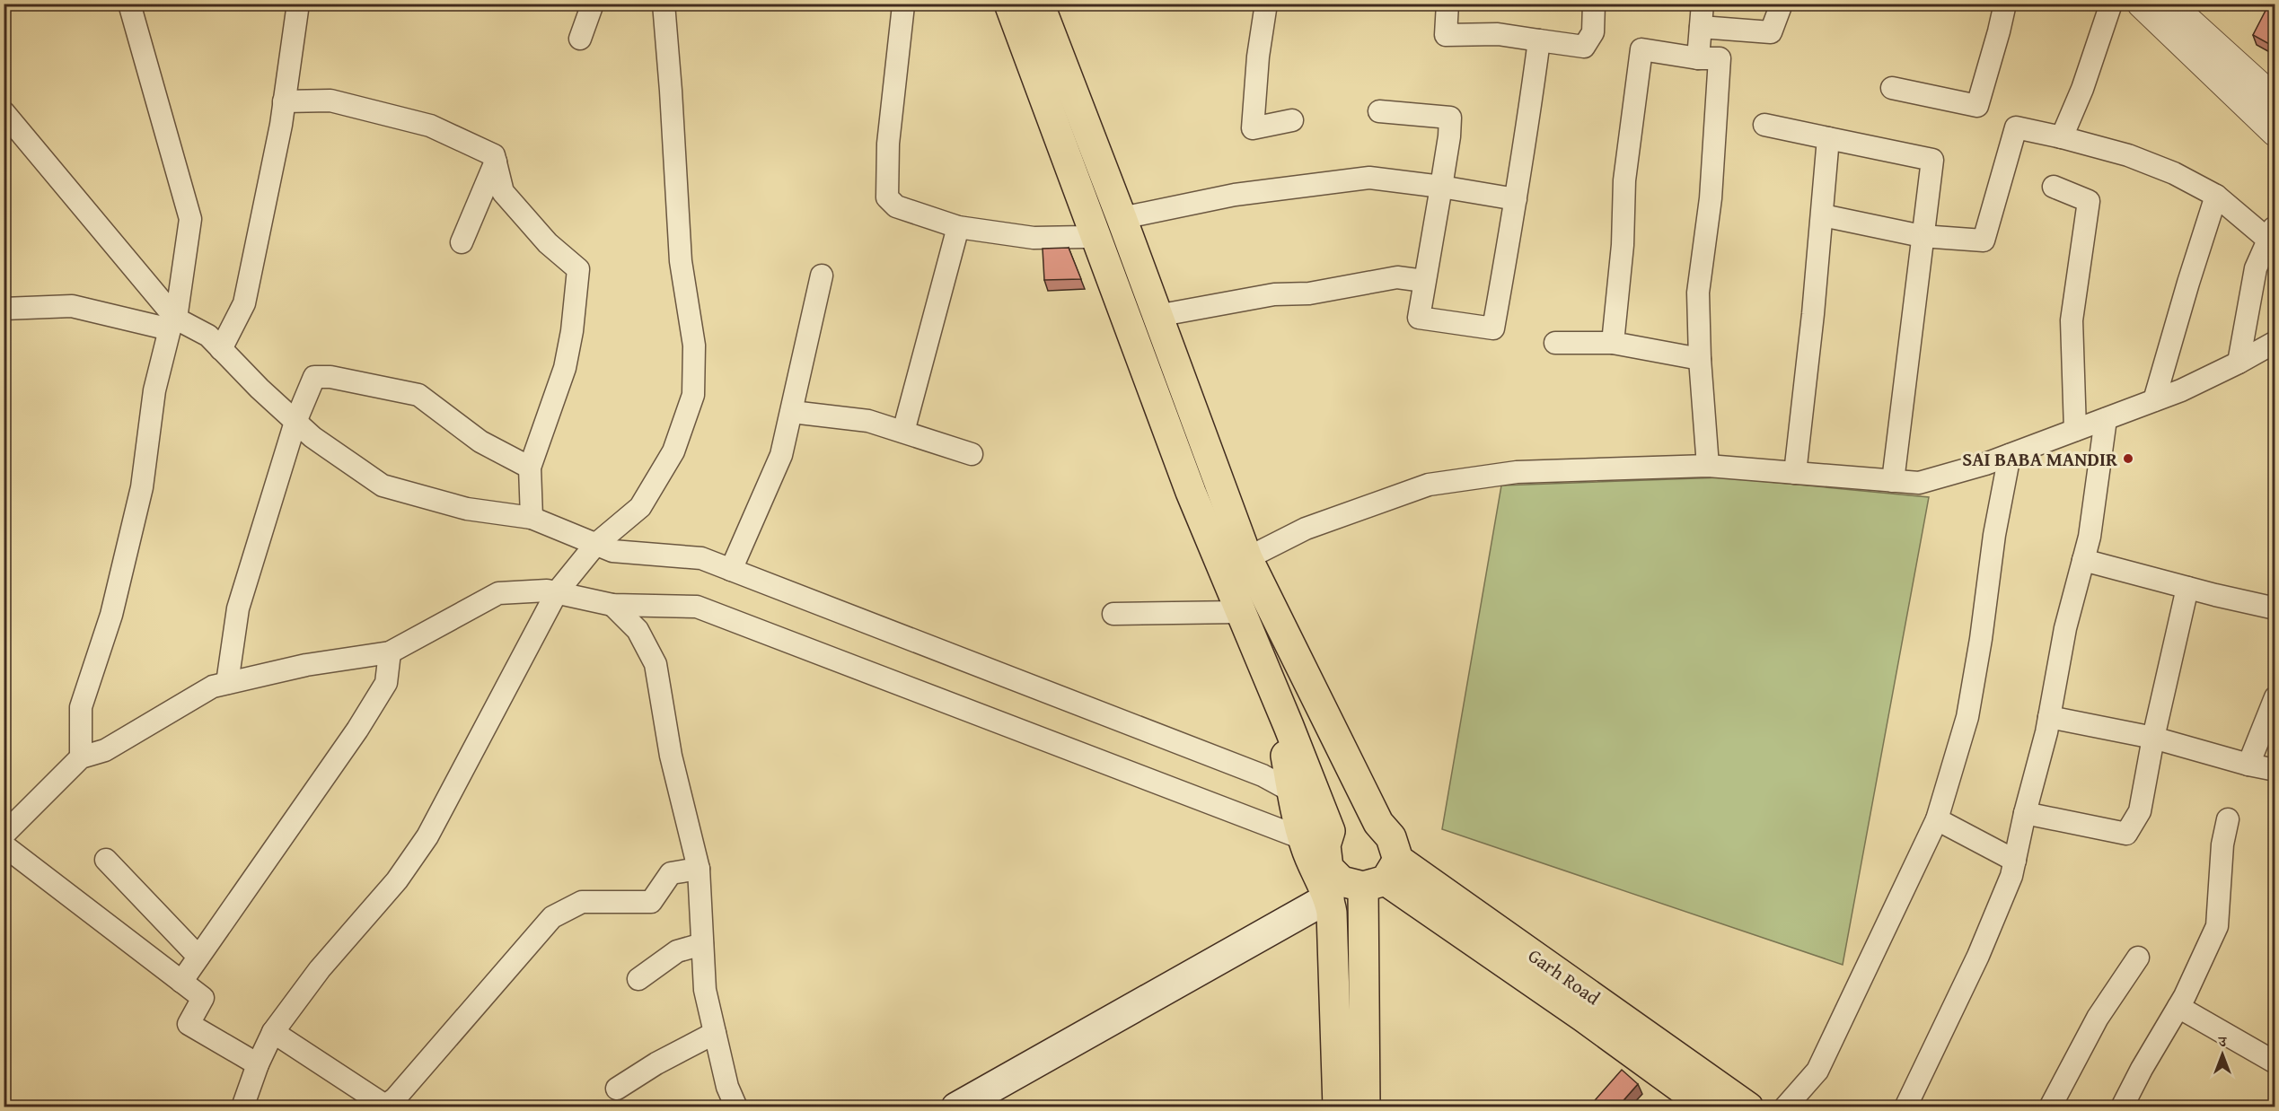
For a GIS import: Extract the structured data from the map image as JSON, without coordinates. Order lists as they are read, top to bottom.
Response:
{
  "streets": {
    "main road": ["Garh Road"]
  },
  "places": ["SAI BABA MANDIR"],
  "north": "top"
}
